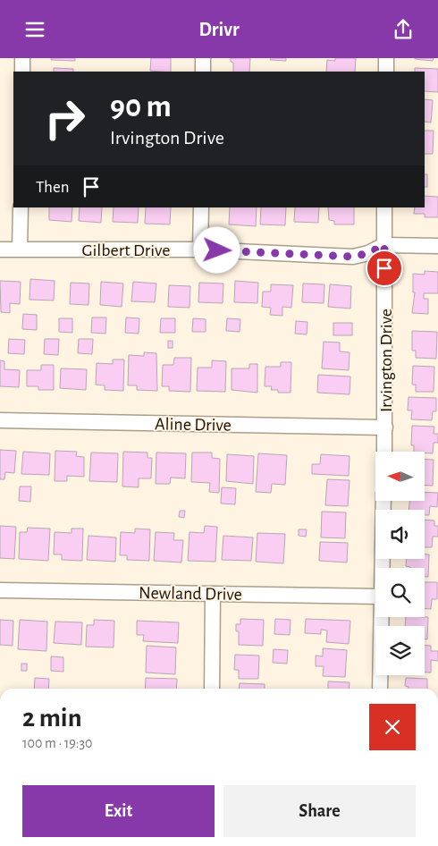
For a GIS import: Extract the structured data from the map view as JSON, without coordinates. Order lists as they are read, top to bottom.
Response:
{
  "streets": {
    "street": [
      "Gilbert Drive",
      "Irvington Drive",
      "Aline Drive",
      "Newland Drive"
    ]
  },
  "crossings": [
    ["Gilbert Drive", "Irvington Drive"],
    ["Irvington Drive", "Aline Drive"]
  ],
  "north": "left",
  "page": {
    "header": "Drivr",
    "turn": ["90 m", "Irvington Drive"],
    "then": "Then",
    "heading": ["2 min", "100 m · 19:30"],
    "buttons": ["Exit", "Share"]
  }
}
